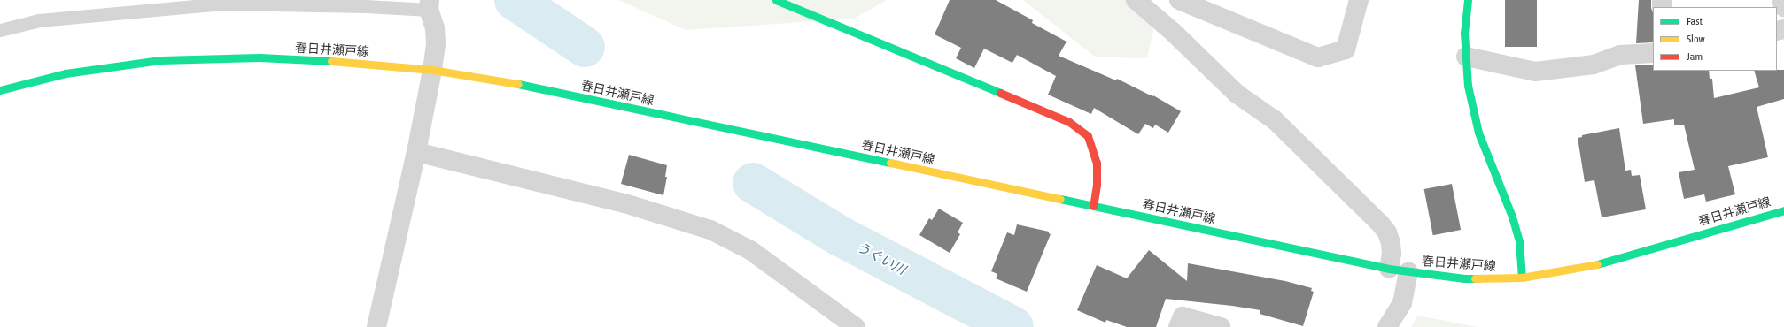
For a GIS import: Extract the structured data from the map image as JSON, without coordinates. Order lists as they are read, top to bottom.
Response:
{
  "streets": {
    "main road": ["春日井瀬戸線"]
  },
  "water": ["うぐい川"],
  "legend": ["Fast", "Slow", "Jam"]
}
